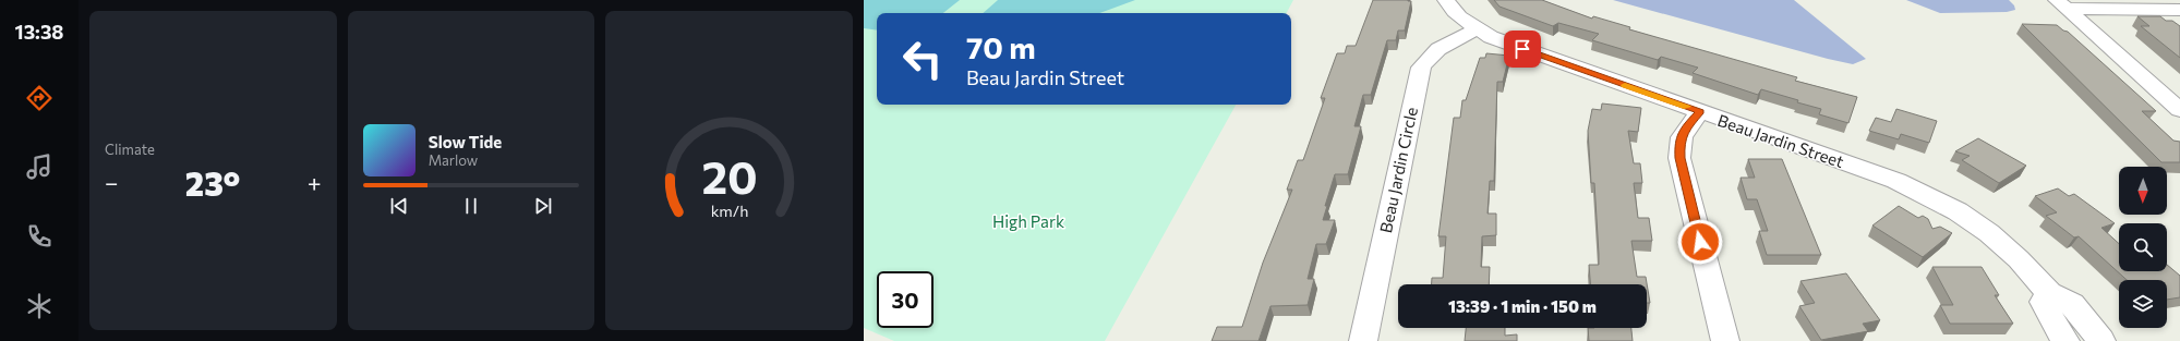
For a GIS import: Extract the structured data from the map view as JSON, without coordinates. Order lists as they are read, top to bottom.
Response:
{
  "streets": {
    "street": ["Beau Jardin Street", "Beau Jardin Circle"]
  },
  "crossings": [
    ["Beau Jardin Street", "Beau Jardin Circle"]
  ],
  "parks": ["High Park"],
  "north": "bottom",
  "page": {
    "tabs": "13:38",
    "tile": "Climate",
    "turn": ["70 m", "Beau Jardin Street"],
    "song": ["Slow Tide", "Marlow"],
    "heat": ["−", "23°", "+"],
    "limit": "30",
    "trip": "13:39 · 1 min · 150 m",
    "gauge": ["20", "km/h"]
  }
}
